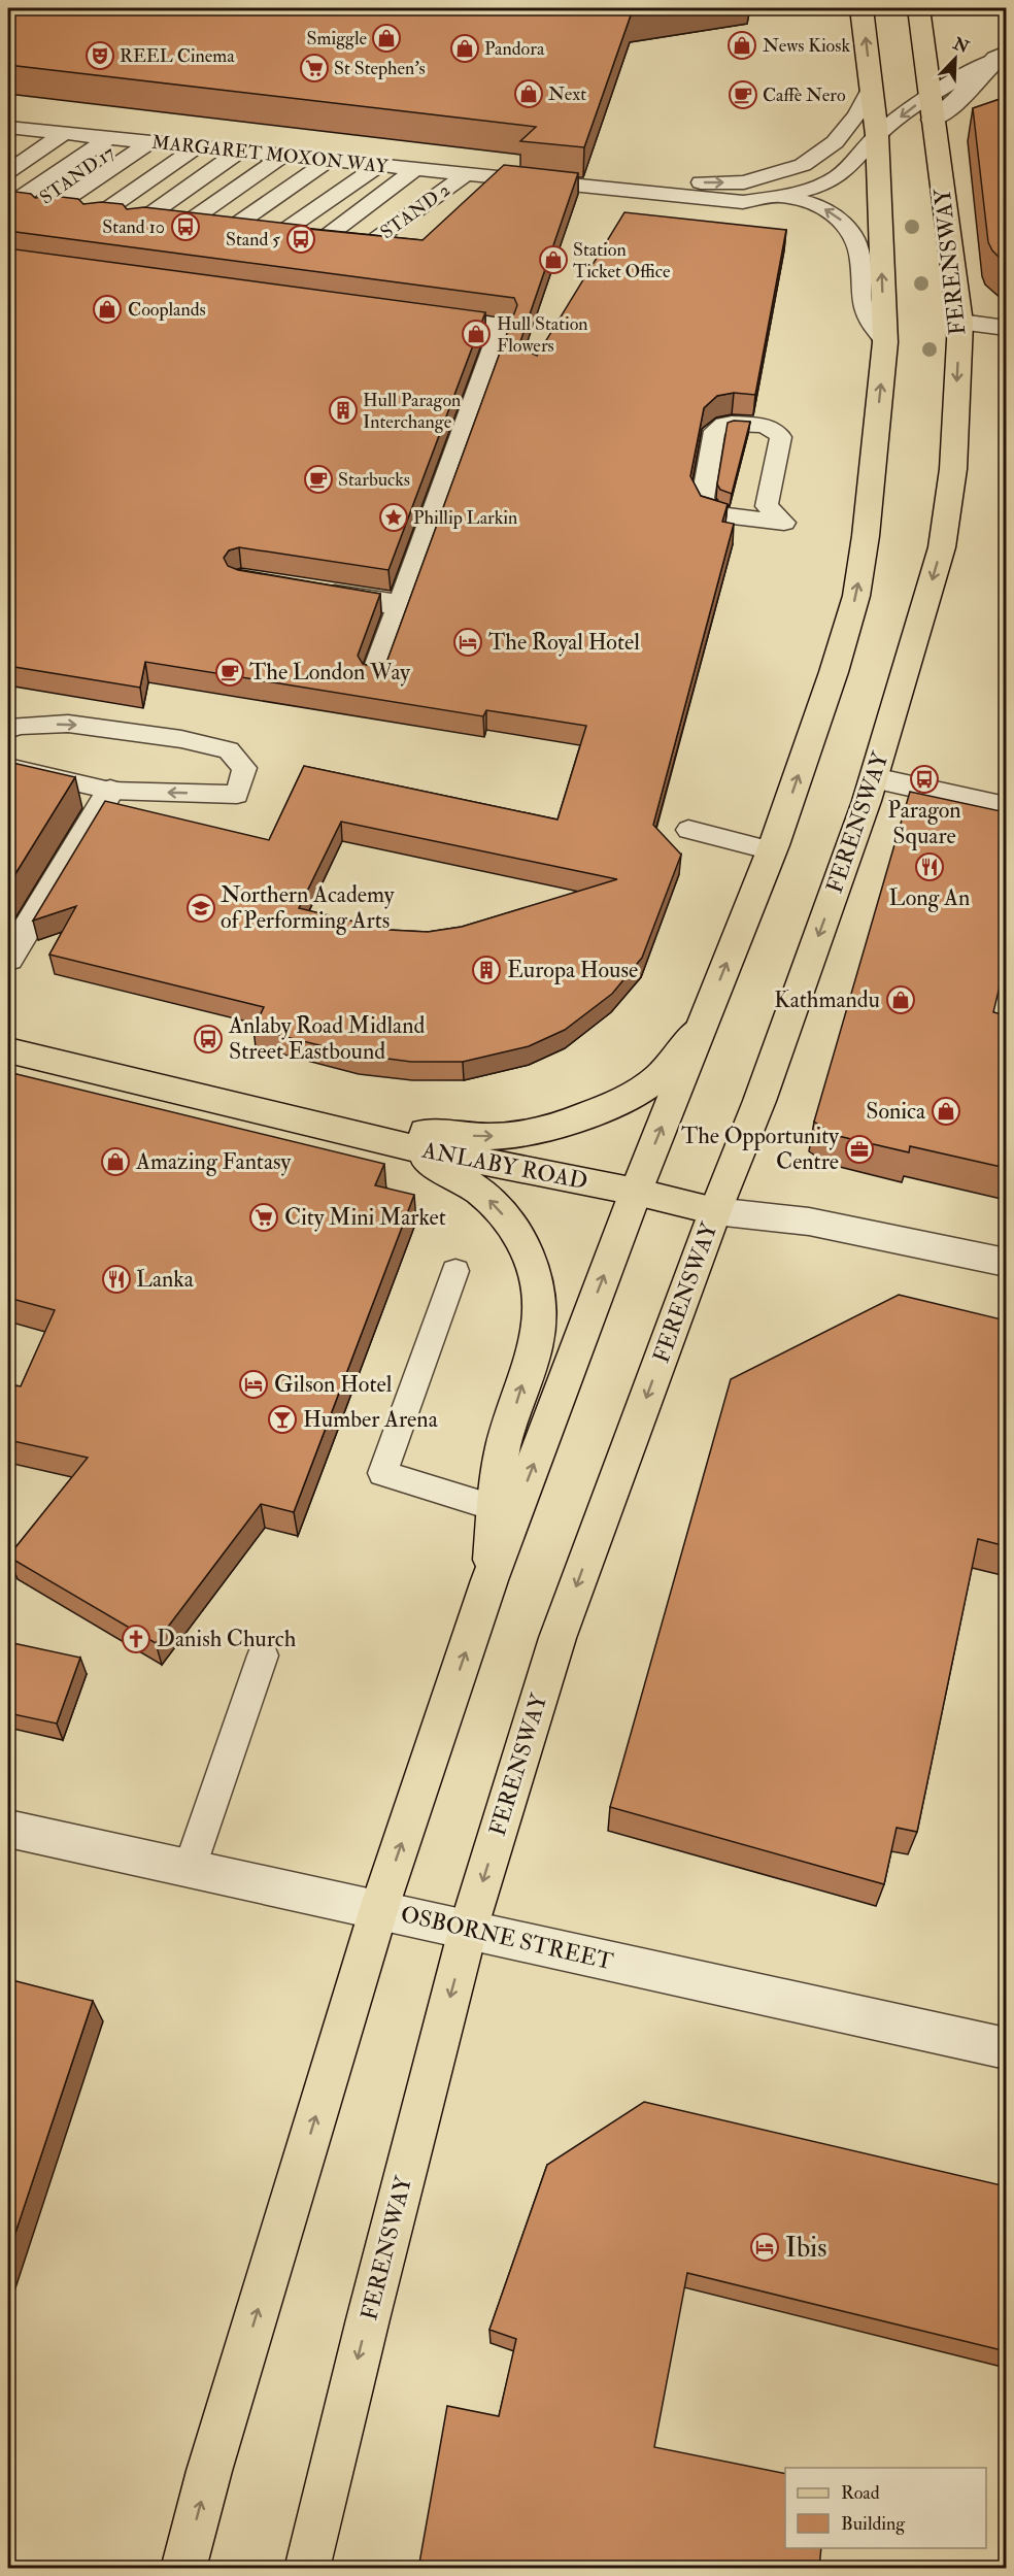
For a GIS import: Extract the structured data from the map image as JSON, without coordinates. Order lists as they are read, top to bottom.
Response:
{
  "streets": {
    "main road": ["FERENSWAY", "ANLABY ROAD"],
    "street": ["OSBORNE STREET"],
    "lane": ["MARGARET MOXON WAY", "STAND 17", "STAND 2"]
  },
  "crossings": [
    ["MARGARET MOXON WAY", "STAND 17"],
    ["MARGARET MOXON WAY", "STAND 2"],
    ["MARGARET MOXON WAY", "FERENSWAY"],
    ["FERENSWAY", "ANLABY ROAD"],
    ["FERENSWAY", "OSBORNE STREET"]
  ],
  "places": {
    "shop": [
      "Smiggle",
      "News Kiosk",
      "Pandora",
      "Next",
      "Station Ticket Office",
      "Cooplands",
      "Hull Station Flowers",
      "Kathmandu",
      "Sonica",
      "Amazing Fantasy"
    ],
    "theatre": ["REEL Cinema"],
    "supermarket": ["St Stephen's", "City Mini Market"],
    "cafe": ["Caffè Nero", "Starbucks", "The London Way"],
    "bus stop": [
      "Stand 10",
      "Stand 5",
      "Paragon Square",
      "Anlaby Road Midland Street Eastbound"
    ],
    "building": ["Hull Paragon Interchange", "Europa House"],
    "place": ["Phillip Larkin"],
    "hotel": ["The Royal Hotel", "Gilson Hotel", "Ibis"],
    "restaurant": ["Long An", "Lanka"],
    "school or university": ["Northern Academy of Performing Arts"],
    "office": ["The Opportunity Centre"],
    "bar": ["Humber Arena"],
    "church": ["Danish Church"]
  },
  "legend": ["Road", "Building"],
  "north": "top right"
}
